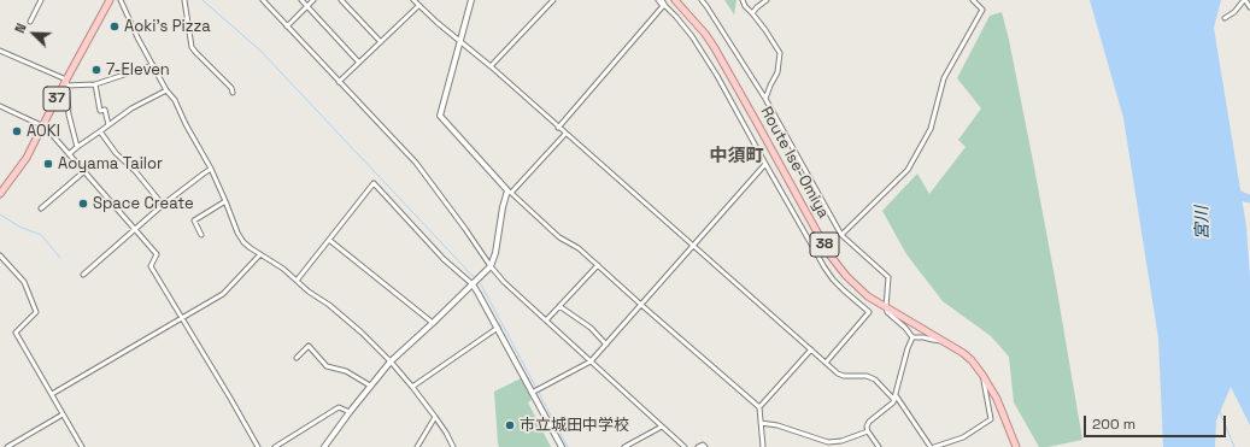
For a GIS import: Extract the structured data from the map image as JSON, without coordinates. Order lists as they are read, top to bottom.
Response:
{
  "streets": {
    "main road": ["37", "Route Ise-Omiya", "38"]
  },
  "districts": ["中須町"],
  "water": ["宮川"],
  "places": [
    "Aoki's Pizza",
    "7-Eleven",
    "AOKI",
    "Aoyama Tailor",
    "Space Create",
    "市立城田中学校"
  ],
  "scale_bar": "200 m",
  "north": "top left"
}
